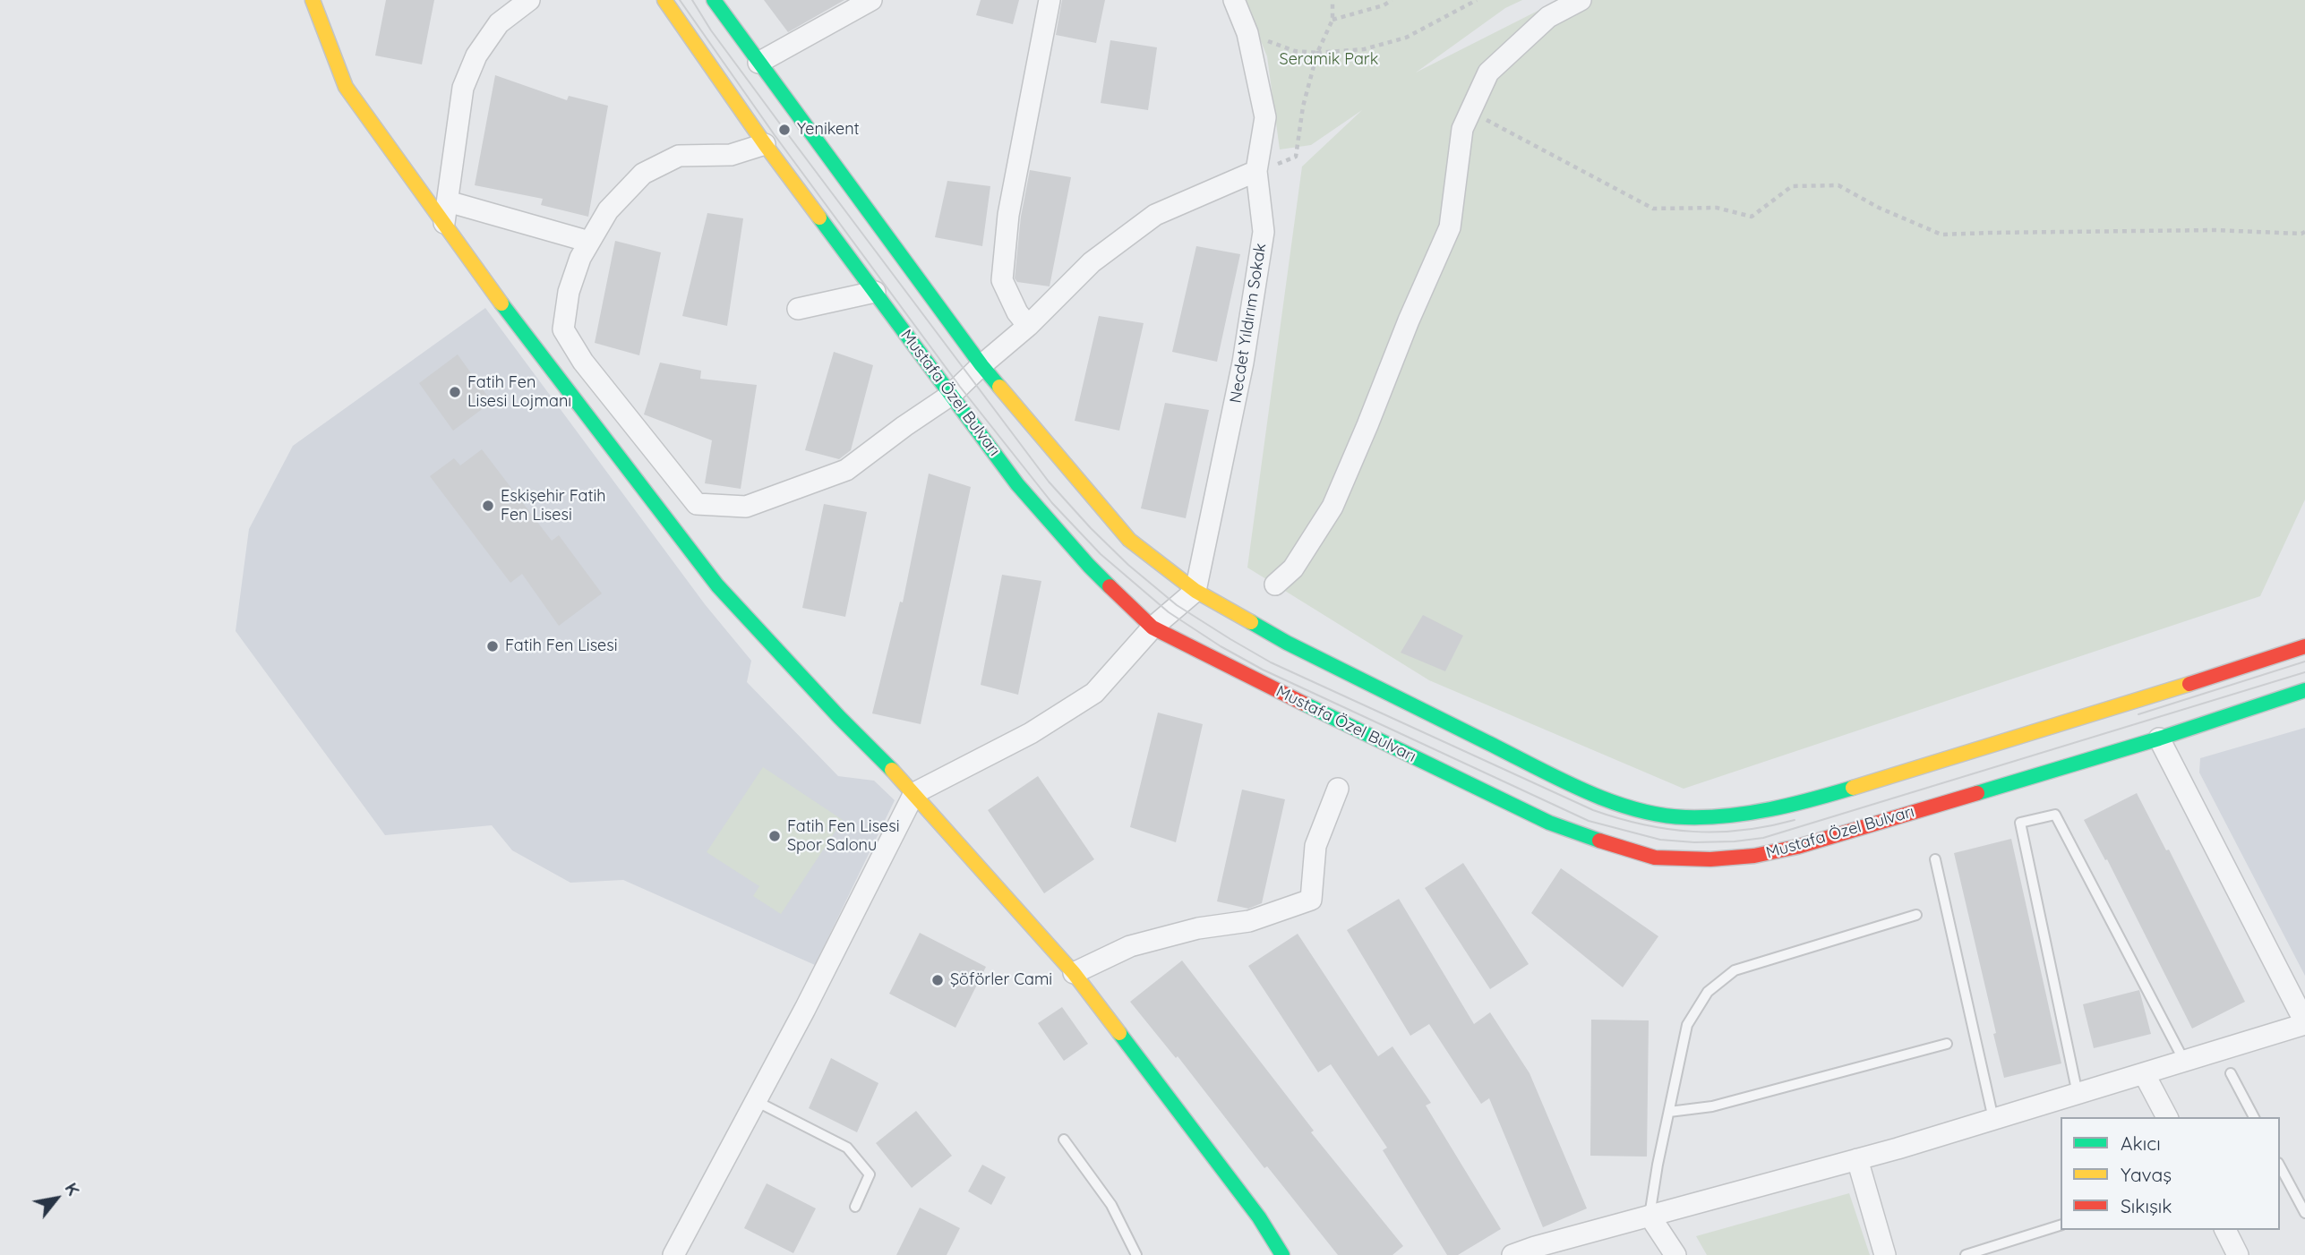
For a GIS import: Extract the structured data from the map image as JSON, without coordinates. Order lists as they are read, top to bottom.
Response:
{
  "streets": {
    "main road": ["Mustafa Özel Bulvarı"],
    "street": ["Necdet Yıldırım Sokak"]
  },
  "parks": ["Seramik Park"],
  "places": [
    "Yenikent",
    "Fatih Fen Lisesi Lojmanı",
    "Eskişehir Fatih Fen Lisesi",
    "Fatih Fen Lisesi",
    "Fatih Fen Lisesi Spor Salonu",
    "Şöförler Cami"
  ],
  "legend": ["Akıcı", "Yavaş", "Sıkışık"],
  "north": "top right"
}
